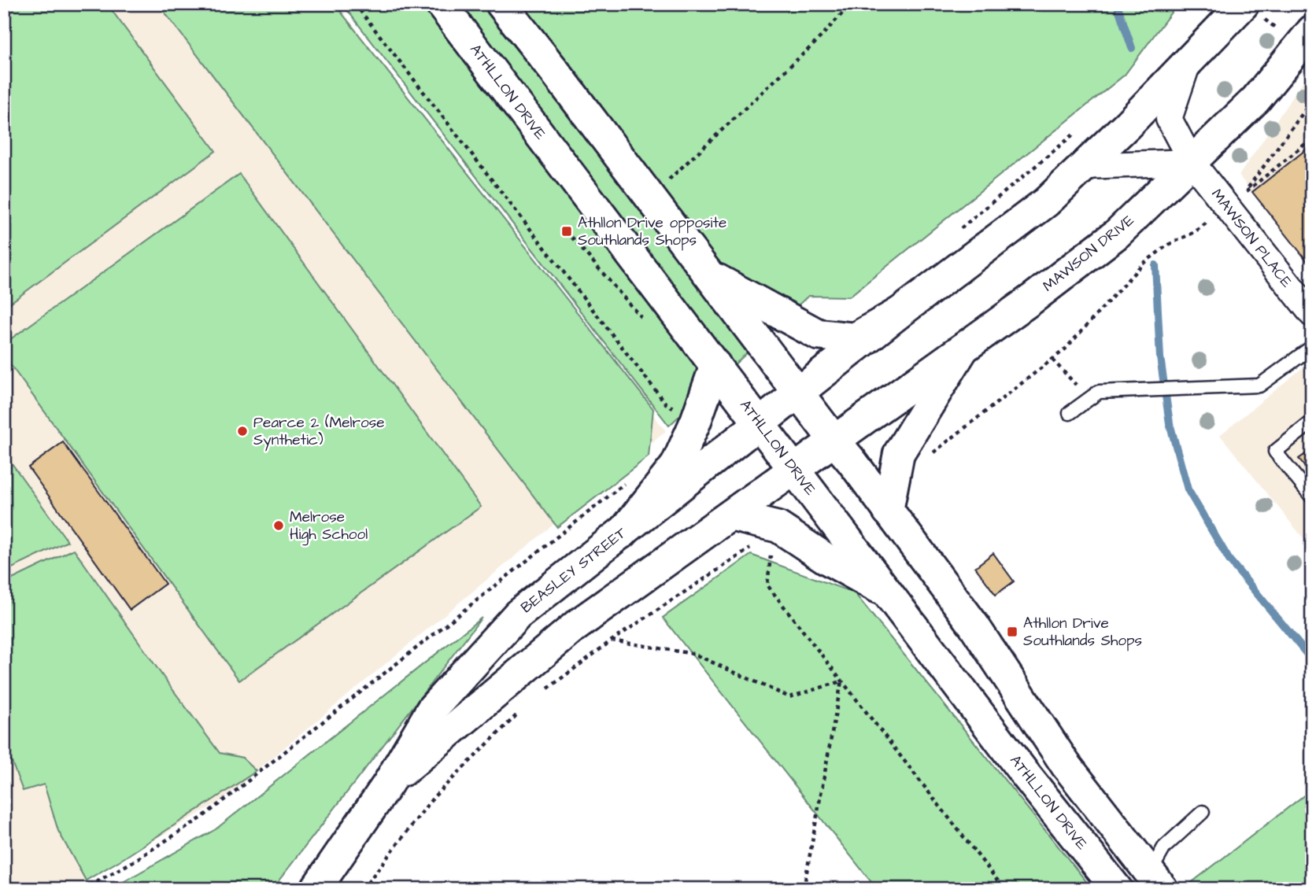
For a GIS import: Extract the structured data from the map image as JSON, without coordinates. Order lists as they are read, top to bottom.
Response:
{
  "streets": {
    "main road": ["ATHLLON DRIVE", "MAWSON DRIVE", "BEASLEY STREET"],
    "street": ["MAWSON PLACE"]
  },
  "crossings": [
    ["ATHLLON DRIVE", "BEASLEY STREET"],
    ["MAWSON PLACE", "MAWSON DRIVE"],
    ["MAWSON DRIVE", "BEASLEY STREET"]
  ],
  "places": {
    "transit": ["Athllon Drive opposite Southlands Shops", "Athllon Drive Southlands Shops"],
    "other": ["Pearce 2 (Melrose Synthetic)", "Melrose High School"]
  }
}
